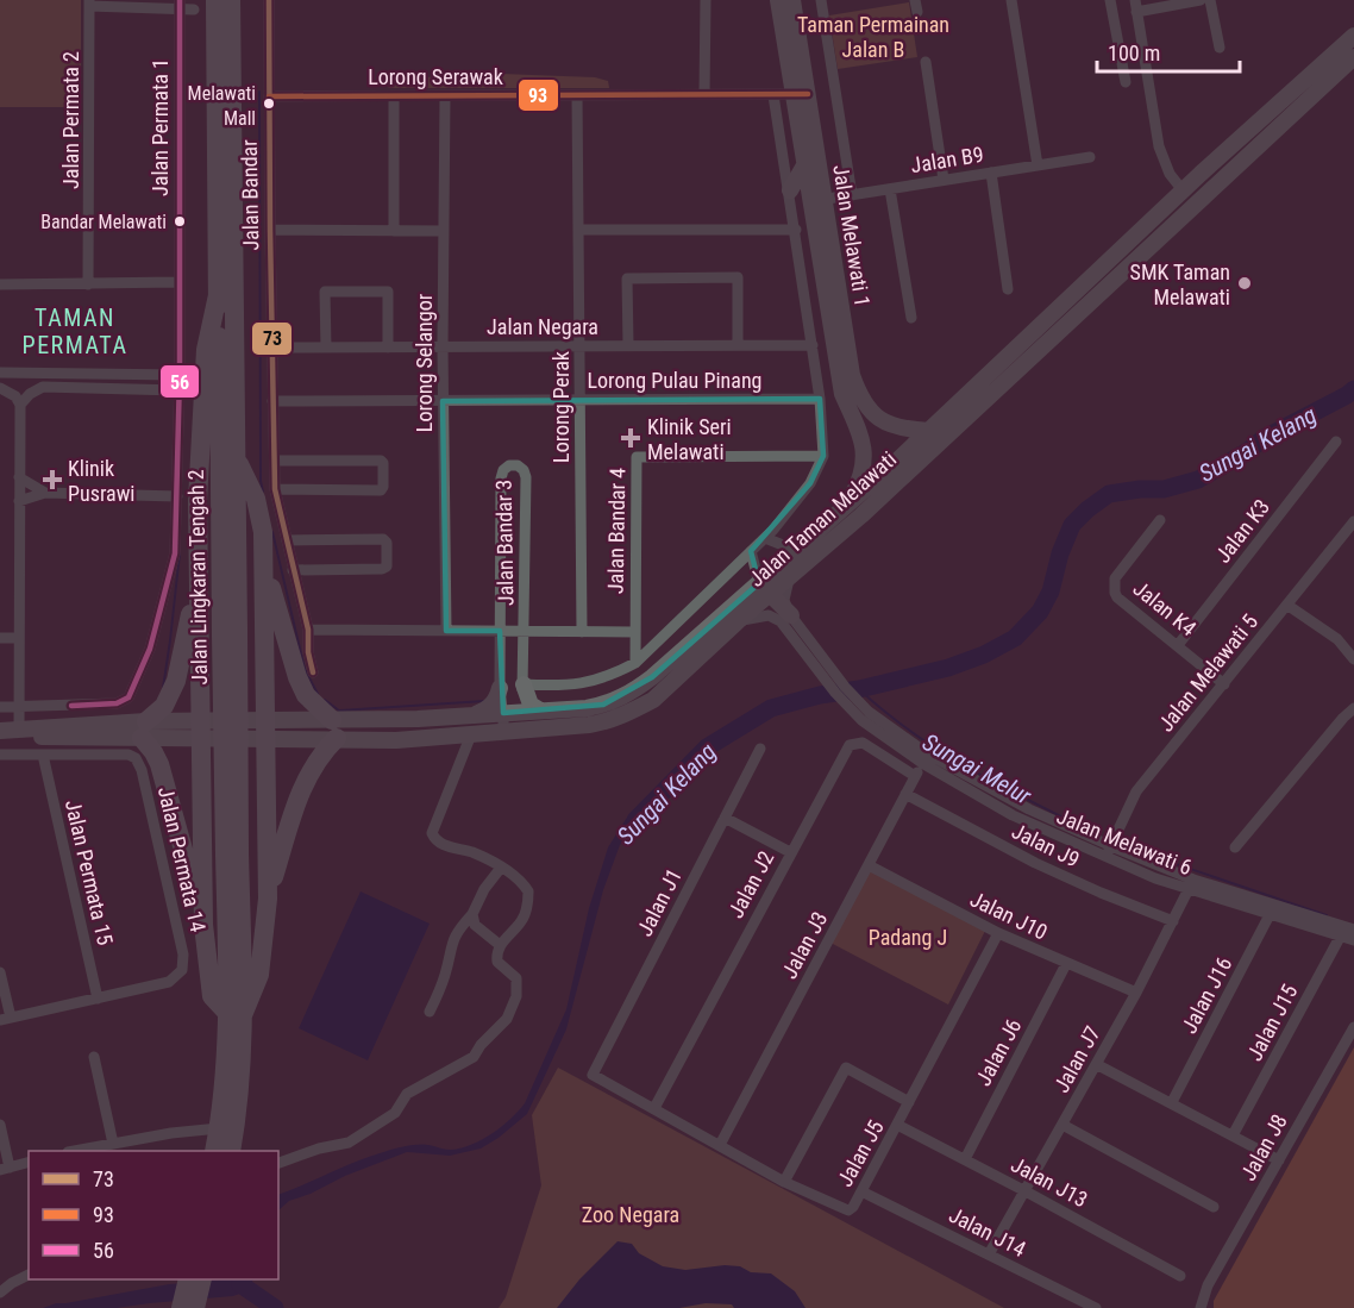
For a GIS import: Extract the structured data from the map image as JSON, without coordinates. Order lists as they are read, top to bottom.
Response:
{
  "streets": {
    "highway": ["Jalan Lingkaran Tengah 2"],
    "main road": ["Jalan Melawati 1", "Jalan Taman Melawati"],
    "street": [
      "Lorong Serawak",
      "Jalan Permata 2",
      "Jalan Permata 1",
      "Jalan B9",
      "Jalan Bandar",
      "Jalan Negara",
      "Lorong Selangor",
      "Lorong Pulau Pinang",
      "Lorong Perak",
      "Jalan Bandar 4",
      "Jalan K3",
      "Jalan Bandar 3",
      "Jalan K4",
      "Jalan Melawati 5",
      "Jalan Melawati 6",
      "Jalan J9",
      "Jalan Permata 14",
      "Jalan Permata 15",
      "Jalan J2",
      "Jalan J1",
      "Jalan J10",
      "Jalan J3",
      "Jalan J16",
      "Jalan J15",
      "Jalan J6",
      "Jalan J7",
      "Jalan J8",
      "Jalan J5",
      "Jalan J13",
      "Jalan J14"
    ]
  },
  "crossings": [
    ["Lorong Serawak", "Jalan Bandar"],
    ["Lorong Serawak", "Jalan Melawati 1"],
    ["Lorong Serawak", "Lorong Selangor"],
    ["Lorong Serawak", "Lorong Perak"],
    ["Jalan B9", "Jalan Melawati 1"],
    ["Jalan Bandar", "Jalan Negara"],
    ["Jalan Bandar", "Lorong Pulau Pinang"],
    ["Jalan Melawati 1", "Jalan Taman Melawati"],
    ["Jalan Negara", "Lorong Selangor"],
    ["Jalan Negara", "Lorong Perak"],
    ["Lorong Selangor", "Lorong Pulau Pinang"],
    ["Lorong Pulau Pinang", "Lorong Perak"],
    ["Jalan Taman Melawati", "Jalan Bandar 3"],
    ["Jalan Taman Melawati", "Jalan Melawati 6"],
    ["Jalan Taman Melawati", "Jalan Permata 14"],
    ["Jalan K3", "Jalan K4"],
    ["Jalan K4", "Jalan Melawati 5"],
    ["Jalan Melawati 5", "Jalan Melawati 6"],
    ["Jalan Melawati 6", "Jalan J3"],
    ["Jalan Melawati 6", "Jalan J16"],
    ["Jalan Melawati 6", "Jalan J15"],
    ["Jalan Melawati 6", "Jalan J7"],
    ["Jalan J9", "Jalan J3"],
    ["Jalan J9", "Jalan J7"],
    ["Jalan Permata 14", "Jalan Permata 15"],
    ["Jalan J2", "Jalan J3"],
    ["Jalan J2", "Jalan J5"],
    ["Jalan J1", "Jalan J5"],
    ["Jalan J10", "Jalan J3"],
    ["Jalan J10", "Jalan J6"],
    ["Jalan J10", "Jalan J7"],
    ["Jalan J10", "Jalan J5"],
    ["Jalan J3", "Jalan J5"],
    ["Jalan J6", "Jalan J13"],
    ["Jalan J7", "Jalan J13"],
    ["Jalan J7", "Jalan J14"],
    ["Jalan J5", "Jalan J13"],
    ["Jalan J5", "Jalan J14"]
  ],
  "districts": ["TAMAN PERMATA"],
  "water": ["Sungai Kelang", "Sungai Melur"],
  "parks": ["Taman Permainan Jalan B", "Padang J", "Zoo Negara"],
  "places": {
    "other": ["Melawati Mall", "Bandar Melawati", "SMK Taman Melawati"],
    "health": ["Klinik Seri Melawati", "Klinik Pusrawi"]
  },
  "lines": ["transit line 73", "transit line 56", "transit line 93"],
  "legend": ["73", "93", "56"],
  "scale_bar": "100 m"
}
